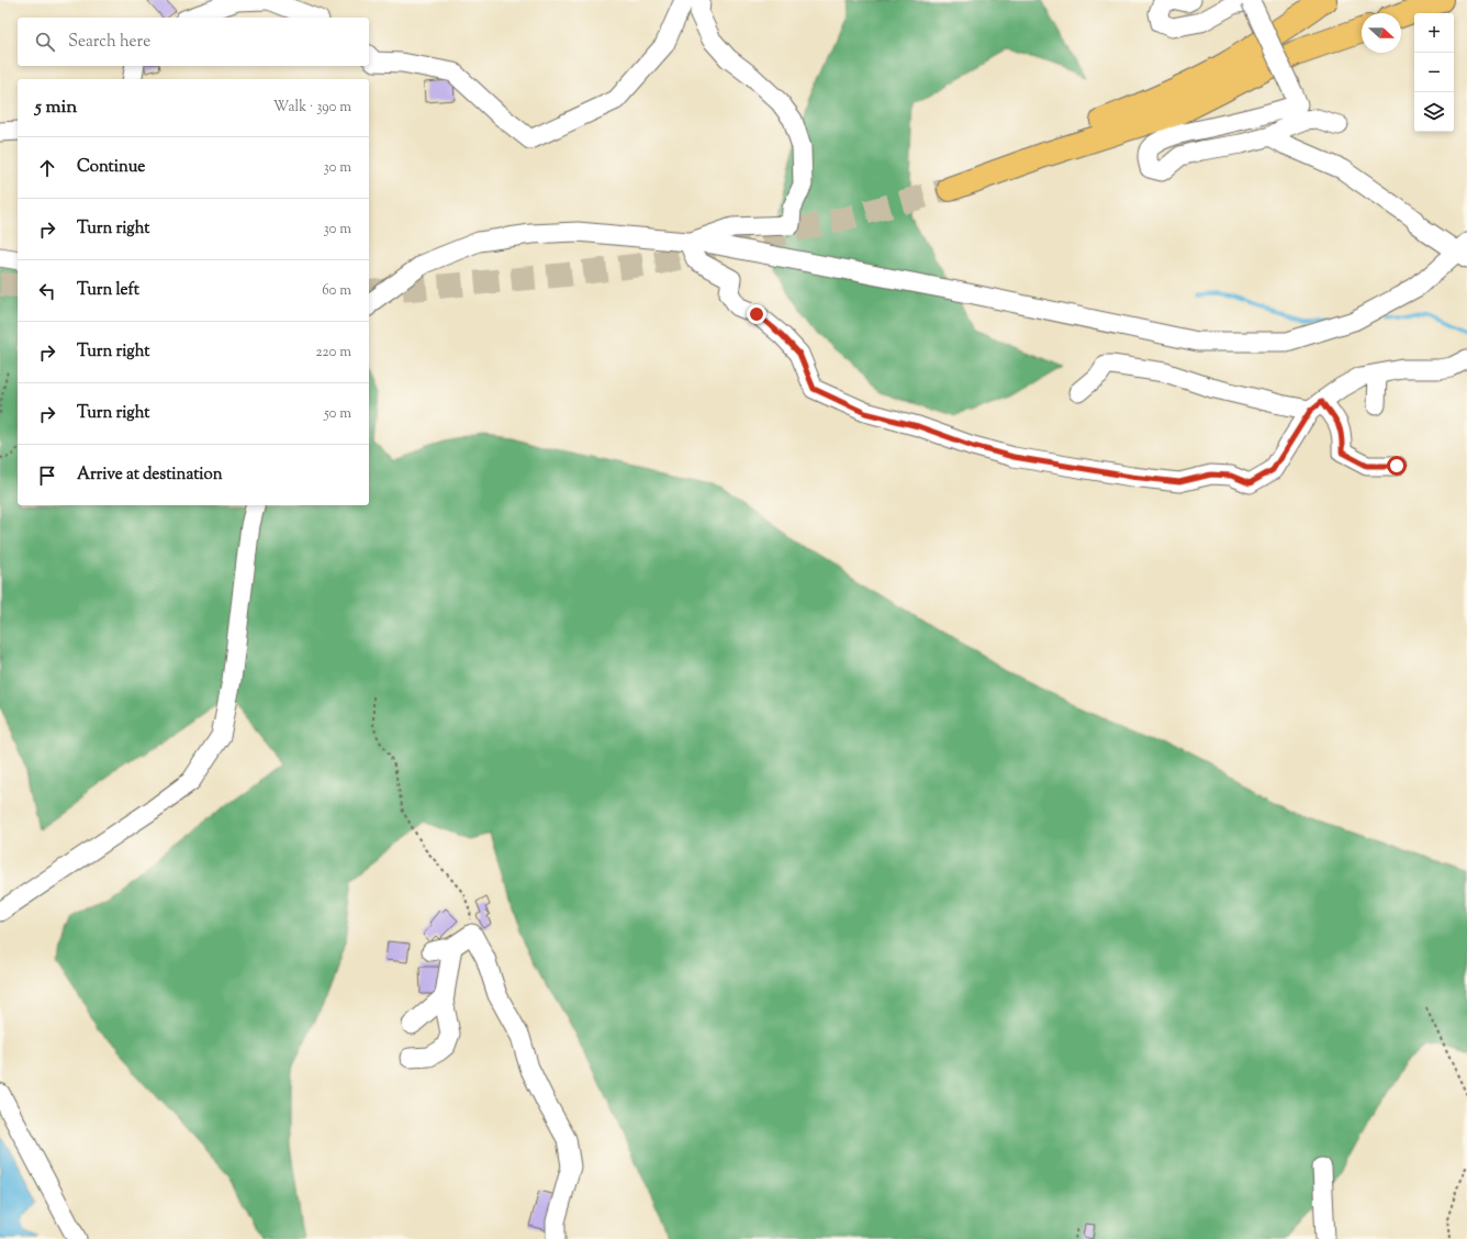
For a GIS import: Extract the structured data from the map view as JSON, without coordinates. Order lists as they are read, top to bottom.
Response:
{
  "north": "right",
  "page": {
    "map_buttons": ["+", "−"],
    "search": "Search here",
    "heading": ["5 min", "Walk · 390 m"],
    "list": [
      ["Continue", "30 m"],
      ["Turn right", "30 m"],
      ["Turn left", "60 m"],
      ["Turn right", "220 m"],
      ["Turn right", "50 m"],
      "Arrive at destination"
    ]
  }
}
